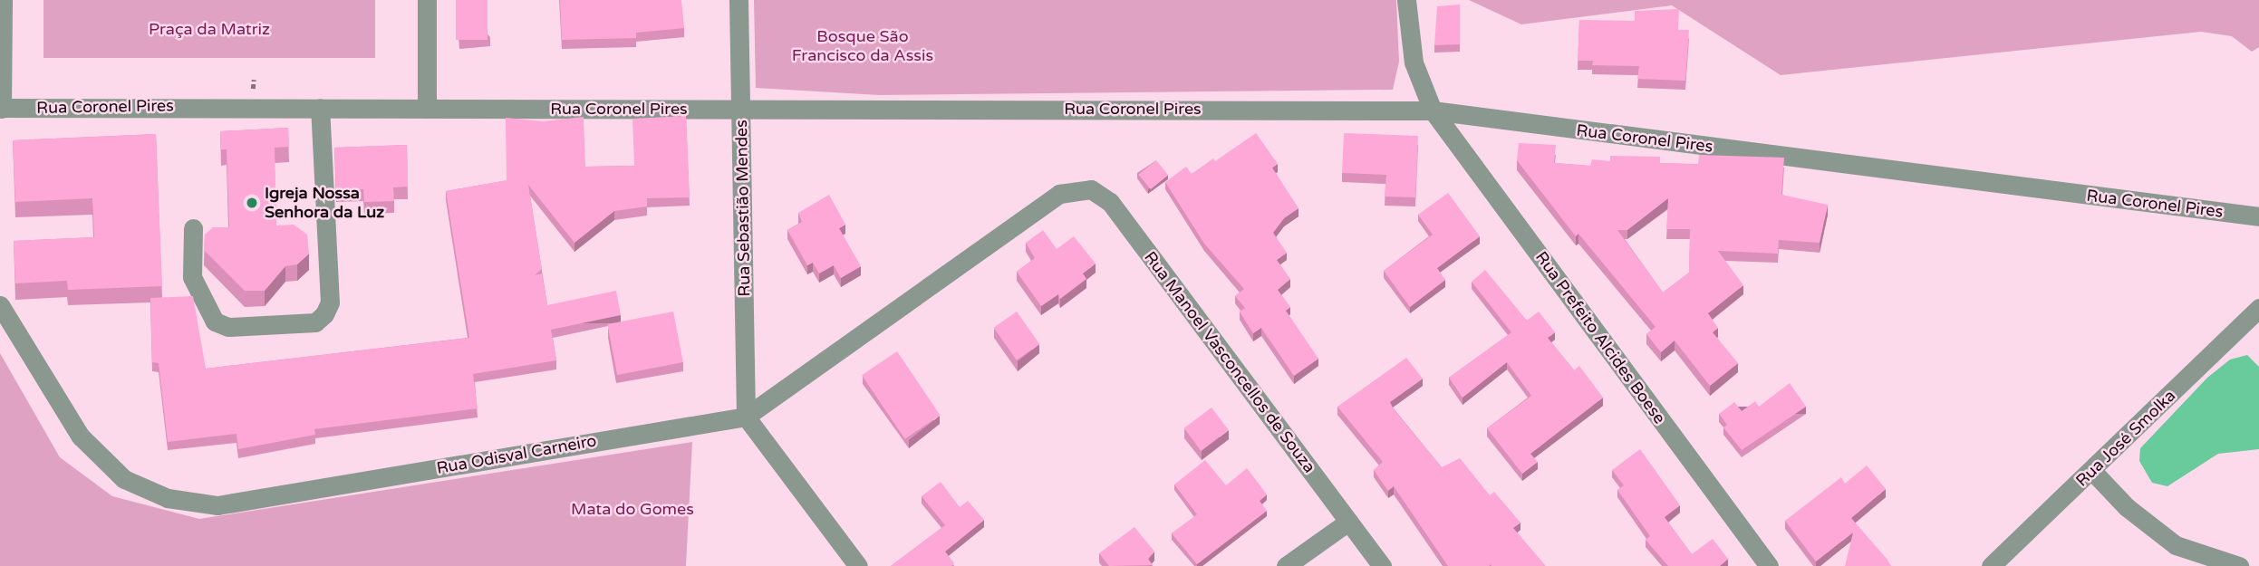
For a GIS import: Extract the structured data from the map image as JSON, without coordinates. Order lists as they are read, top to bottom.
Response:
{
  "streets": {
    "street": [
      "Rua Coronel Pires",
      "Rua Sebastião Mendes",
      "Rua Prefeito Alcides Boese",
      "Rua Manoel Vasconcellos de Souza",
      "Rua José Smolka",
      "Rua Odisval Carneiro"
    ]
  },
  "crossings": [
    ["Rua Coronel Pires", "Rua Sebastião Mendes"],
    ["Rua Coronel Pires", "Rua Prefeito Alcides Boese"],
    ["Rua Sebastião Mendes", "Rua Odisval Carneiro"],
    ["Rua Manoel Vasconcellos de Souza", "Rua Odisval Carneiro"]
  ],
  "parks": ["Praça da Matriz", "Bosque São Francisco da Assis", "Mata do Gomes"],
  "places": ["Igreja Nossa Senhora da Luz"]
}
